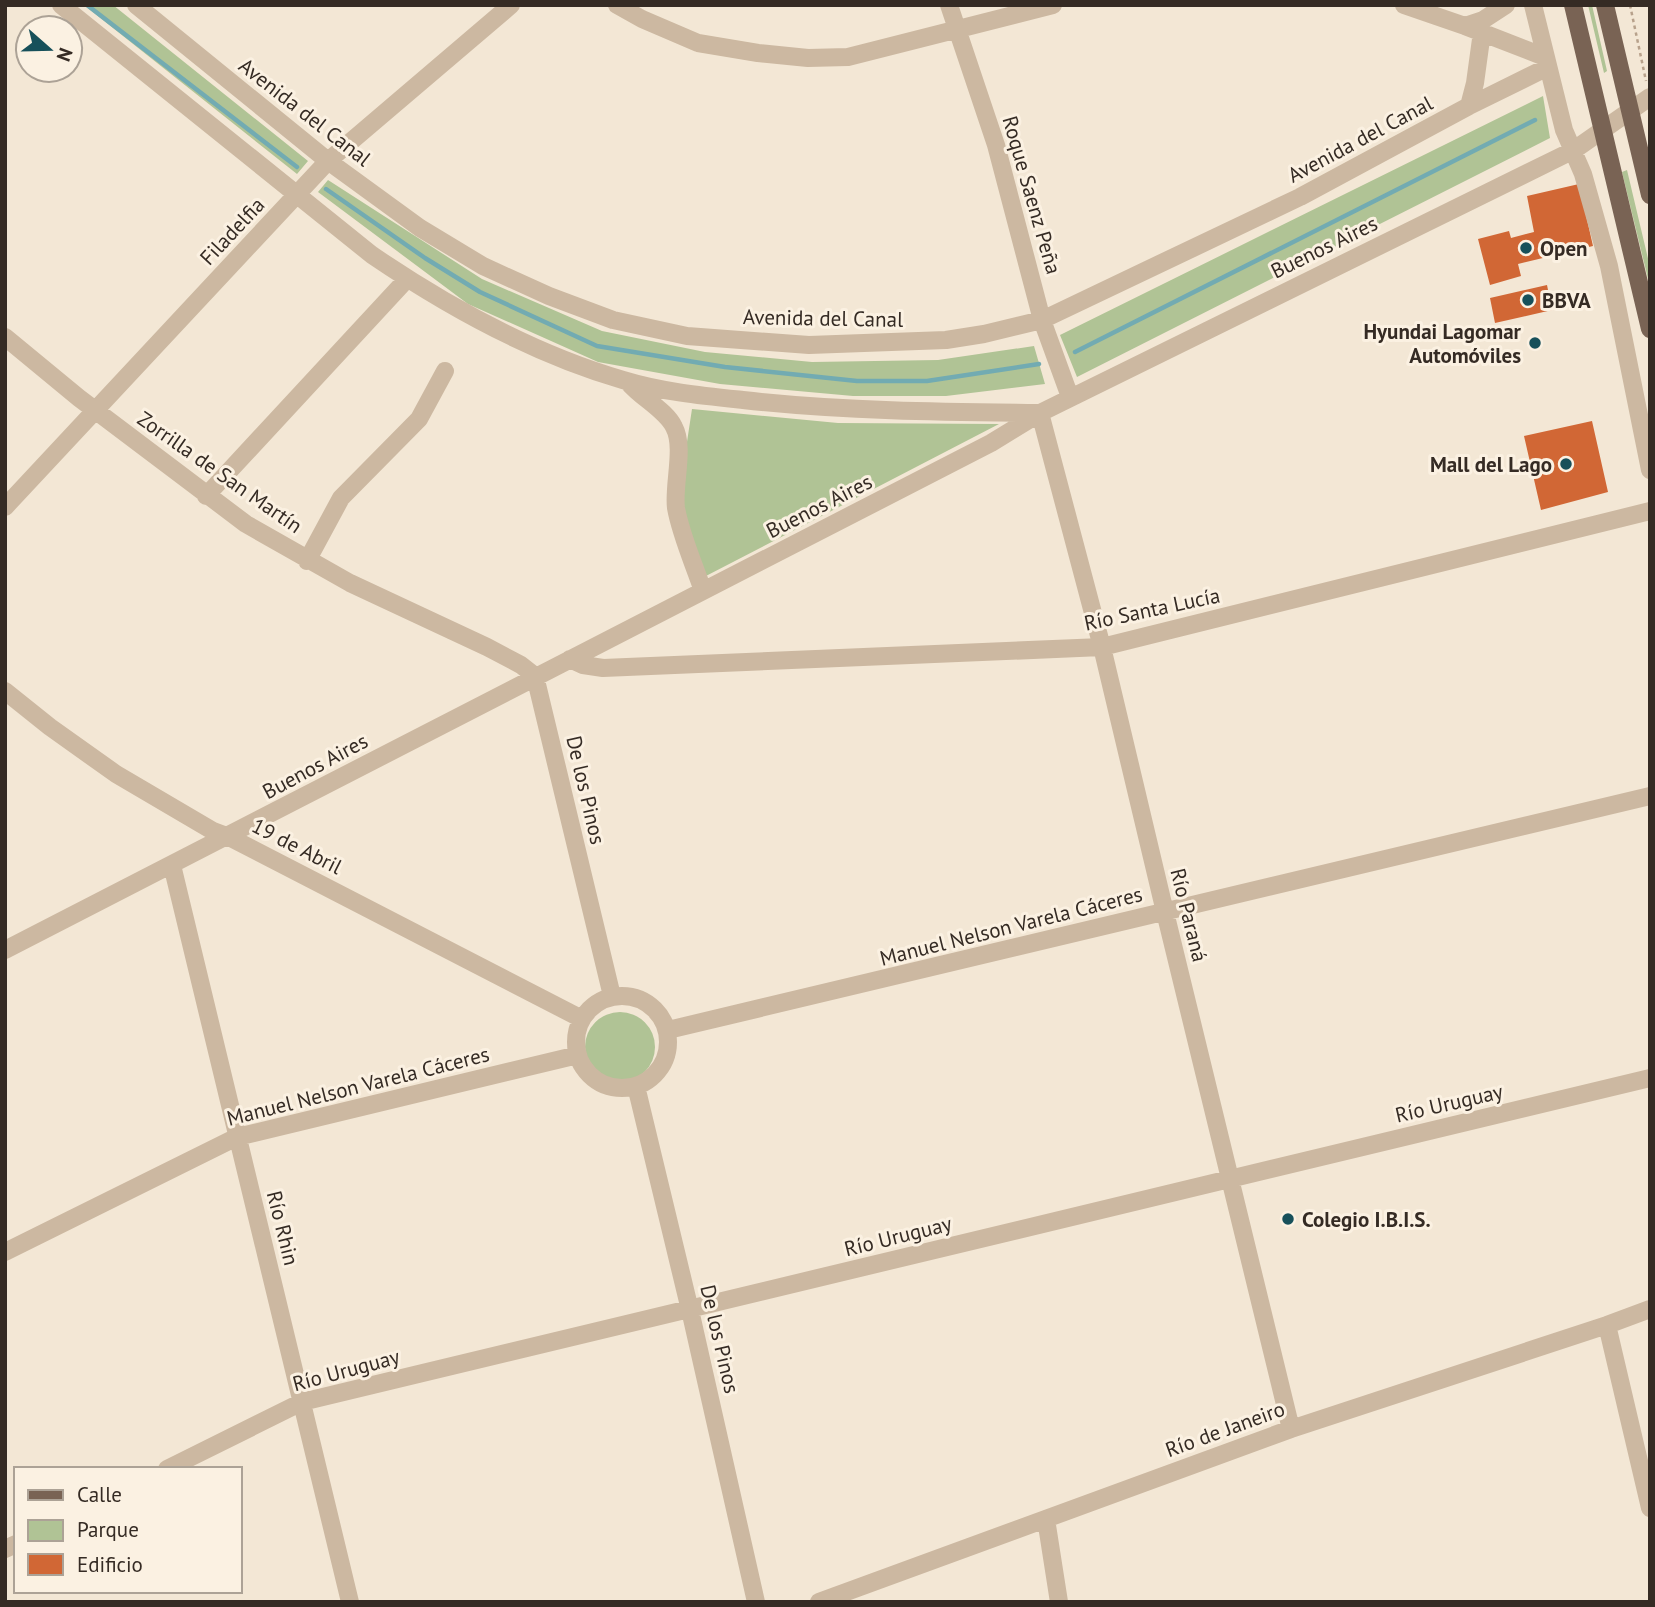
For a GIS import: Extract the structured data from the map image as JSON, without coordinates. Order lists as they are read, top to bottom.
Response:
{
  "streets": {
    "street": [
      "Avenida del Canal",
      "Roque Saenz Peña",
      "Filadelfia",
      "Buenos Aires",
      "Zorrilla de San Martín",
      "Río Santa Lucía",
      "De los Pinos",
      "19 de Abril",
      "Río Paraná",
      "Manuel Nelson Varela Cáceres",
      "Río Uruguay",
      "Río Rhin",
      "Río de Janeiro"
    ]
  },
  "crossings": [
    ["Avenida del Canal", "Roque Saenz Peña"],
    ["Avenida del Canal", "Filadelfia"],
    ["Roque Saenz Peña", "Buenos Aires"],
    ["Filadelfia", "Zorrilla de San Martín"],
    ["Buenos Aires", "Zorrilla de San Martín"],
    ["Buenos Aires", "Río Santa Lucía"],
    ["Buenos Aires", "De los Pinos"],
    ["Buenos Aires", "19 de Abril"],
    ["Buenos Aires", "Río Paraná"],
    ["Buenos Aires", "Río Rhin"],
    ["Zorrilla de San Martín", "De los Pinos"],
    ["Río Santa Lucía", "Río Paraná"],
    ["De los Pinos", "19 de Abril"],
    ["De los Pinos", "Manuel Nelson Varela Cáceres"],
    ["De los Pinos", "Río Uruguay"],
    ["19 de Abril", "Manuel Nelson Varela Cáceres"],
    ["Río Paraná", "Manuel Nelson Varela Cáceres"],
    ["Río Paraná", "Río Uruguay"],
    ["Río Paraná", "Río de Janeiro"],
    ["Manuel Nelson Varela Cáceres", "Río Rhin"],
    ["Río Uruguay", "Río Rhin"]
  ],
  "places": [
    "Open",
    "BBVA",
    "Hyundai Lagomar Automóviles",
    "Mall del Lago",
    "Colegio I.B.I.S."
  ],
  "legend": ["Calle", "Parque", "Edificio"],
  "north": "right"
}
